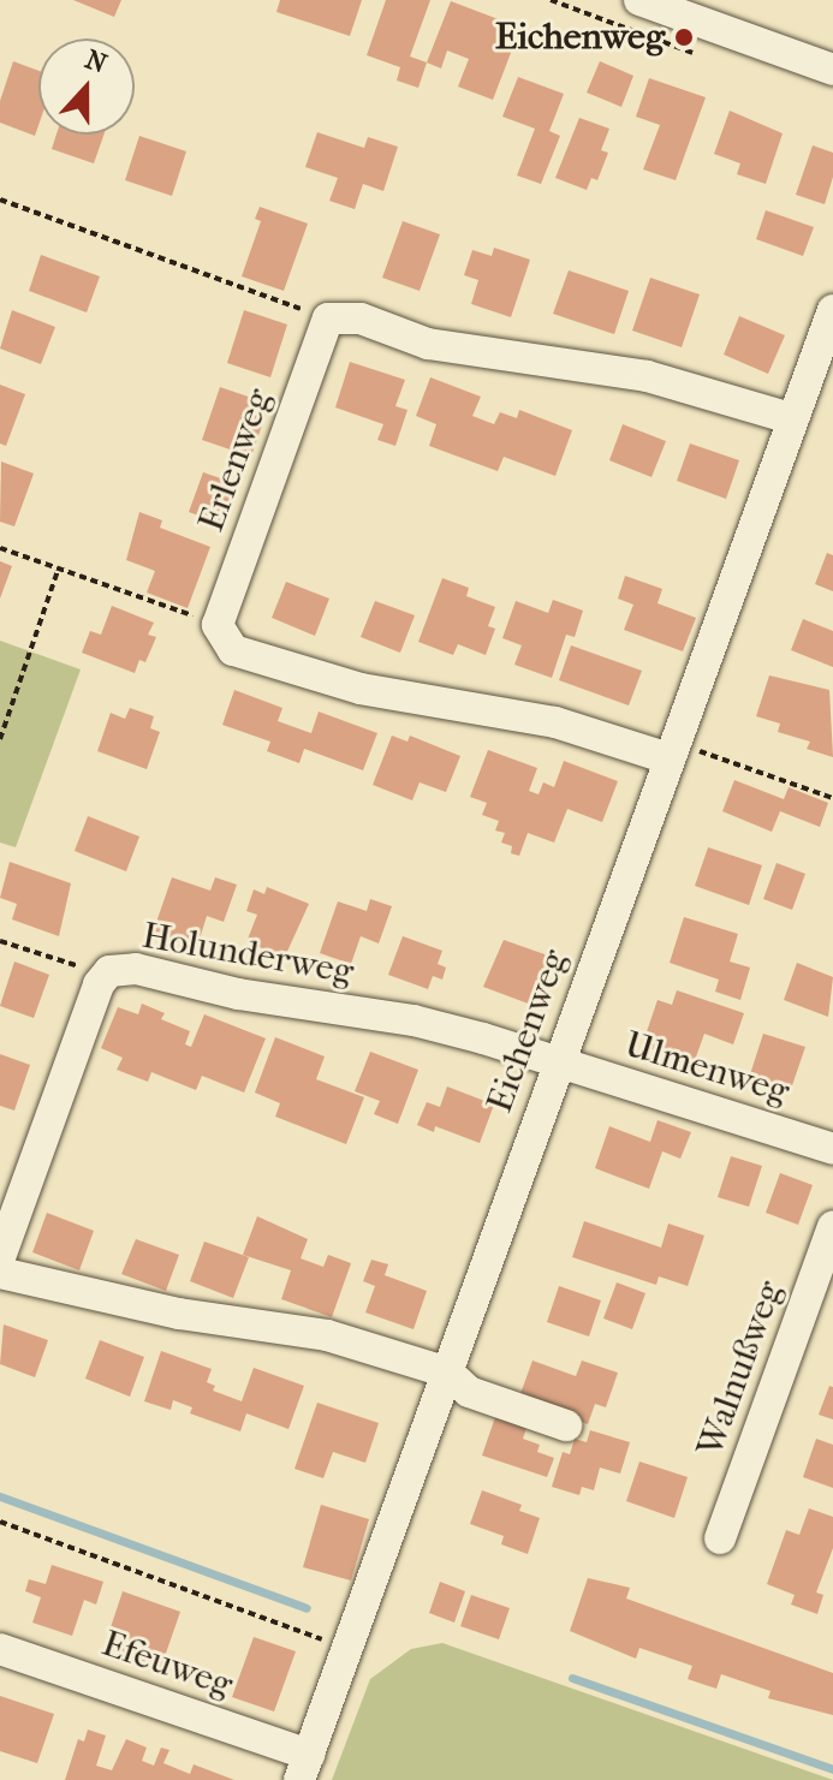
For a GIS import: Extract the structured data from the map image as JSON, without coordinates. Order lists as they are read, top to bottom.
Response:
{
  "streets": {
    "street": [
      "Erlenweg",
      "Holunderweg",
      "Eichenweg",
      "Ulmenweg",
      "Walnußweg",
      "Efeuweg"
    ]
  },
  "crossings": [
    ["Holunderweg", "Eichenweg"],
    ["Holunderweg", "Ulmenweg"],
    ["Eichenweg", "Ulmenweg"],
    ["Eichenweg", "Efeuweg"]
  ],
  "places": ["Eichenweg"],
  "north": "top"
}
